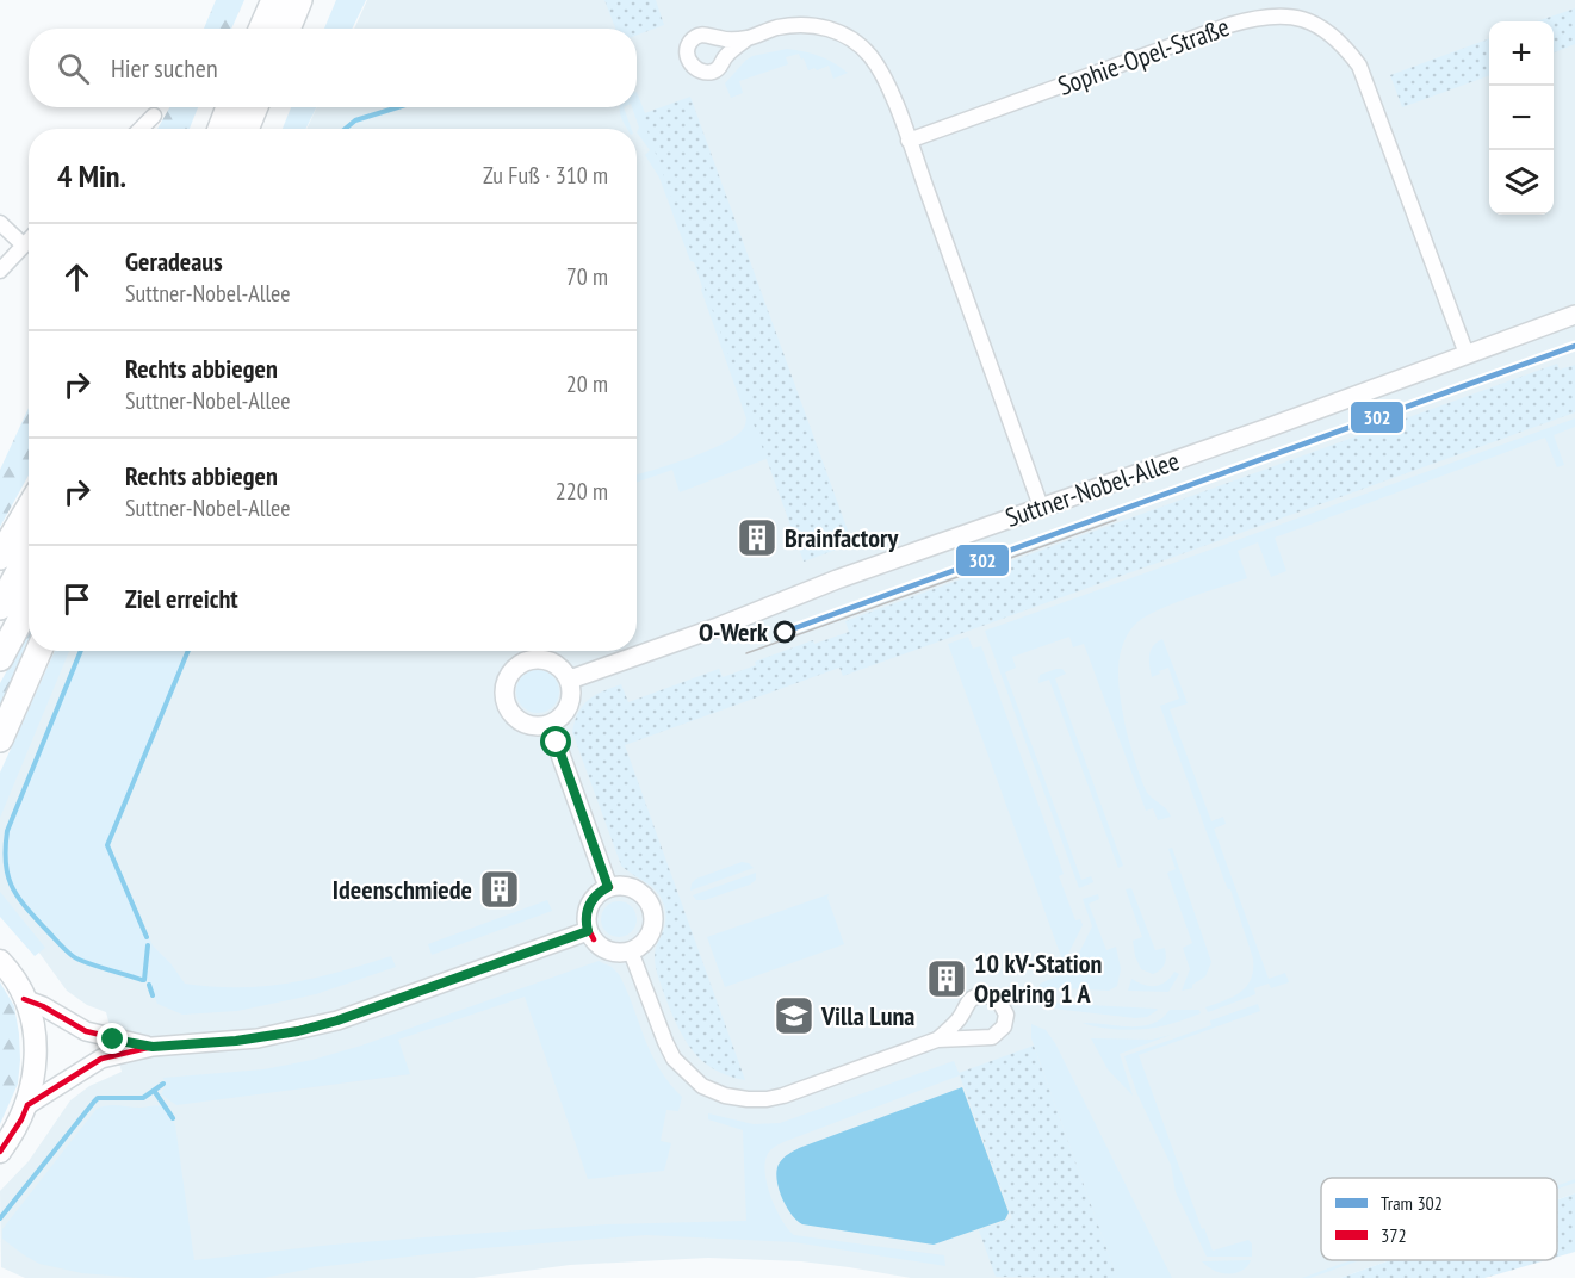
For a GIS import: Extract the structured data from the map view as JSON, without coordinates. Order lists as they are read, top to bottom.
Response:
{
  "streets": {
    "street": ["Sophie-Opel-Straße", "Suttner-Nobel-Allee"]
  },
  "crossings": [
    ["Sophie-Opel-Straße", "Suttner-Nobel-Allee"]
  ],
  "places": {
    "building": ["Brainfactory", "Ideenschmiede", "10 kV-Station Opelring 1 A"],
    "other": ["O-Werk"],
    "school or university": ["Villa Luna"]
  },
  "lines": ["tram line 302", "transit line 372"],
  "legend": ["Tram 302", "372"],
  "page": {
    "map_buttons": ["+", "−"],
    "search": "Hier suchen",
    "heading": ["4 Min.", "Zu Fuß · 310 m"],
    "list": [
      ["Geradeaus", "Suttner-Nobel-Allee", "70 m"],
      ["Rechts abbiegen", "Suttner-Nobel-Allee", "20 m"],
      ["Rechts abbiegen", "Suttner-Nobel-Allee", "220 m"],
      "Ziel erreicht"
    ]
  }
}
